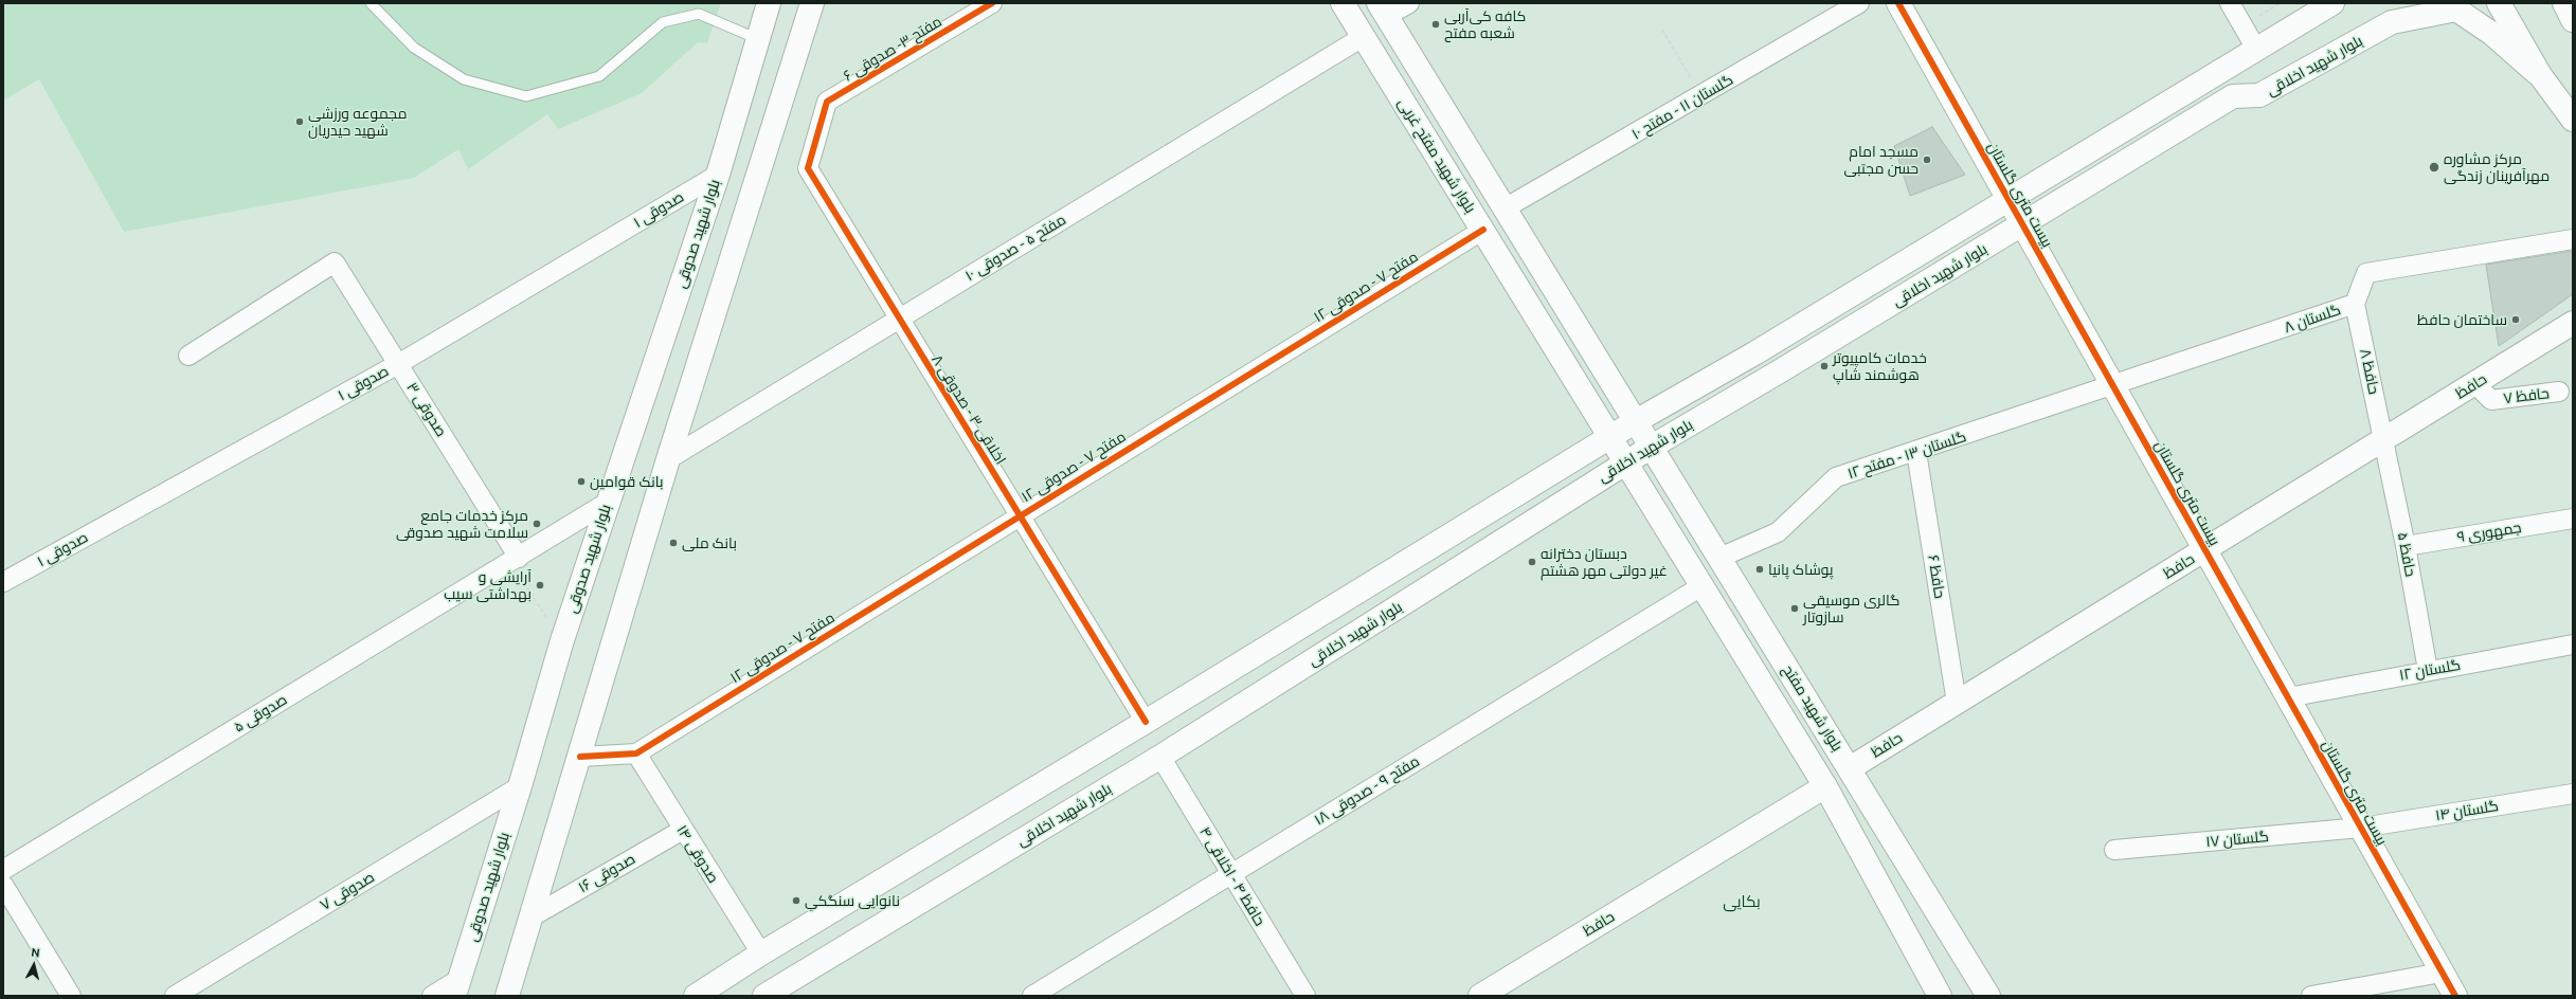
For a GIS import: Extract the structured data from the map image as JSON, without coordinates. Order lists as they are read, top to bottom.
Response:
{
  "streets": {
    "main road": [
      "بلوار شهید اخلاقی",
      "بلوار شهید مفتح غربی",
      "بیست متری گلستان",
      "بلوار شهید صدوقی",
      "حافظ",
      "بلوار شهید مفتح"
    ],
    "street": [
      "مفتح ۳- صدوقی ۶",
      "گلستان ۱۱ - مفتح ۱۰",
      "صدوقی ۱",
      "مفتح ۵ - صدوقی ۱۰",
      "مفتح ۷ - صدوقی ۱۲",
      "گلستان ۸",
      "حافظ ۸",
      "حافظ ۷",
      "صدوقی ۳",
      "اخلاقی ۳ - صدوقی ۸",
      "گلستان ۱۳ - مفتح ۱۲",
      "جمهوری ۹",
      "حافظ ۵",
      "حافظ ۶",
      "گلستان ۱۲",
      "صدوقی ۵",
      "مفتح ۹ - صدوقی ۱۸",
      "گلستان ۱۴",
      "گلستان ۱۷",
      "صدوقی ۱۴",
      "صدوقی ۱۶",
      "حافظ ۴ - اخلاقی ۴",
      "صدوقی ۷"
    ]
  },
  "crossings": [
    ["مفتح ۳- صدوقی ۶", "اخلاقی ۳ - صدوقی ۸"],
    ["بلوار شهید اخلاقی", "بلوار شهید مفتح غربی"],
    ["بلوار شهید اخلاقی", "بیست متری گلستان"],
    ["بلوار شهید اخلاقی", "اخلاقی ۳ - صدوقی ۸"],
    ["بلوار شهید اخلاقی", "بلوار شهید مفتح"],
    ["بلوار شهید اخلاقی", "صدوقی ۱۴"],
    ["بلوار شهید اخلاقی", "حافظ ۴ - اخلاقی ۴"],
    ["گلستان ۱۱ - مفتح ۱۰", "بلوار شهید مفتح غربی"],
    ["بلوار شهید مفتح غربی", "مفتح ۵ - صدوقی ۱۰"],
    ["بلوار شهید مفتح غربی", "مفتح ۷ - صدوقی ۱۲"],
    ["بلوار شهید مفتح غربی", "بلوار شهید مفتح"],
    ["بیست متری گلستان", "گلستان ۸"],
    ["بیست متری گلستان", "حافظ"],
    ["بیست متری گلستان", "گلستان ۱۳ - مفتح ۱۲"],
    ["بیست متری گلستان", "گلستان ۱۲"],
    ["بیست متری گلستان", "گلستان ۱۴"],
    ["بیست متری گلستان", "گلستان ۱۷"],
    ["صدوقی ۱", "بلوار شهید صدوقی"],
    ["صدوقی ۱", "صدوقی ۳"],
    ["بلوار شهید صدوقی", "صدوقی ۵"],
    ["بلوار شهید صدوقی", "صدوقی ۷"],
    ["مفتح ۵ - صدوقی ۱۰", "اخلاقی ۳ - صدوقی ۸"],
    ["مفتح ۷ - صدوقی ۱۲", "اخلاقی ۳ - صدوقی ۸"],
    ["مفتح ۷ - صدوقی ۱۲", "صدوقی ۱۴"],
    ["گلستان ۸", "حافظ ۸"],
    ["گلستان ۸", "گلستان ۱۳ - مفتح ۱۲"],
    ["حافظ ۸", "حافظ"],
    ["حافظ ۸", "حافظ ۵"],
    ["حافظ", "حافظ ۷"],
    ["حافظ", "حافظ ۵"],
    ["حافظ", "حافظ ۶"],
    ["حافظ", "بلوار شهید مفتح"],
    ["صدوقی ۳", "صدوقی ۵"],
    ["گلستان ۱۳ - مفتح ۱۲", "حافظ ۶"],
    ["گلستان ۱۳ - مفتح ۱۲", "بلوار شهید مفتح"],
    ["جمهوری ۹", "حافظ ۵"],
    ["حافظ ۵", "گلستان ۱۲"],
    ["بلوار شهید مفتح", "مفتح ۹ - صدوقی ۱۸"],
    ["مفتح ۹ - صدوقی ۱۸", "حافظ ۴ - اخلاقی ۴"],
    ["گلستان ۱۴", "گلستان ۱۷"],
    ["صدوقی ۱۴", "صدوقی ۱۶"]
  ],
  "districts": ["بکایی"],
  "places": [
    "کافه کی‌آربی شعبه مفتح",
    "مجموعه ورزشی شهید حیدریان",
    "مسجد امام حسن مجتبی",
    "مرکز مشاوره مهرآفرینان زندگی",
    "ساختمان حافظ",
    "خدمات کامپیوتر هوشمند شاپ",
    "بانک قوامین",
    "مرکز خدمات جامع سلامت شهید صدوقی",
    "بانک ملی",
    "دبستان دخترانه غیر دولتی مهر هشتم",
    "پوشاک پانیا",
    "آرایشی و بهداشتی سیب",
    "گالری موسیقی سازوتار",
    "نانوایی سنگکیِ"
  ],
  "north": "top"
}
